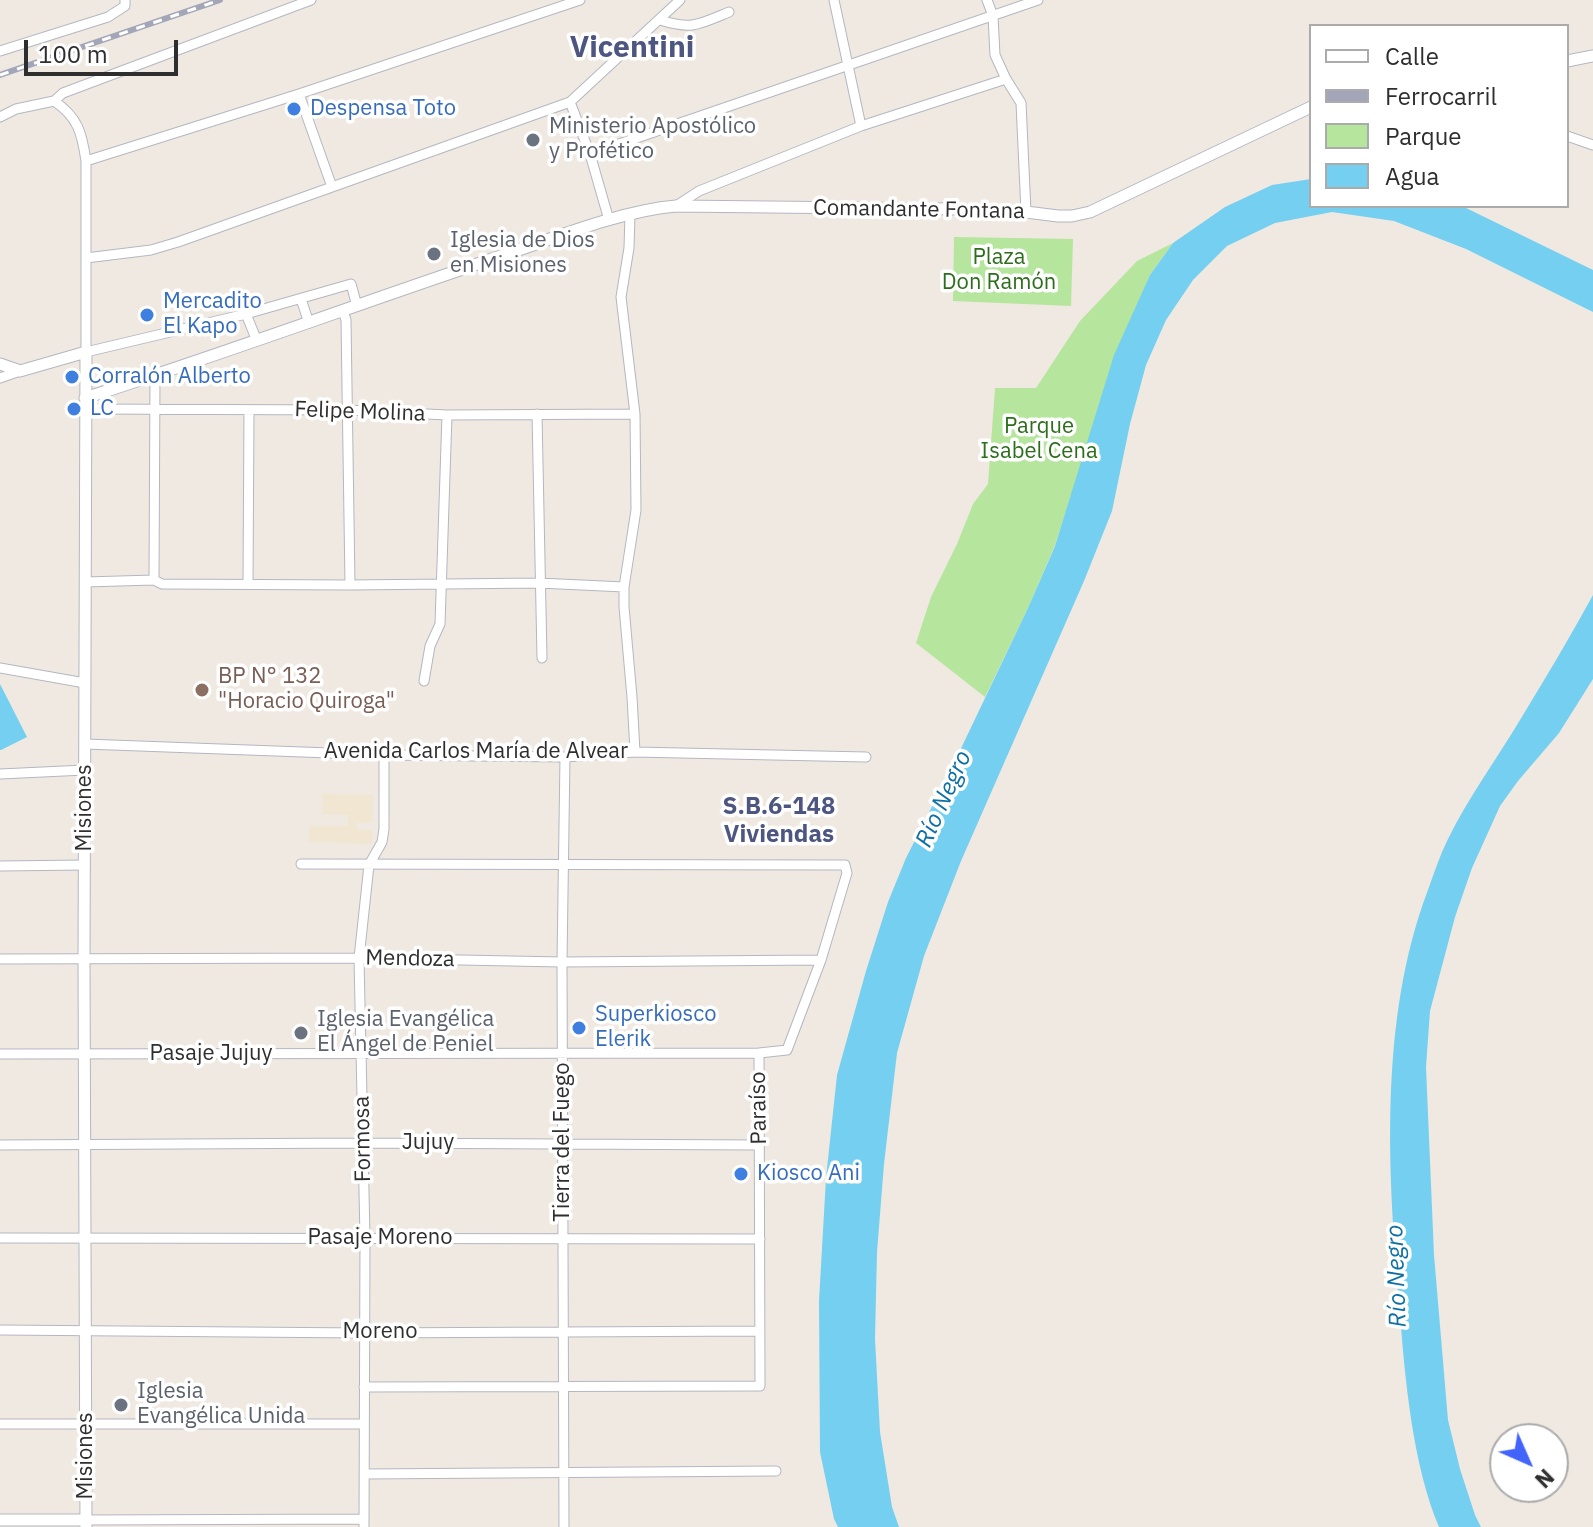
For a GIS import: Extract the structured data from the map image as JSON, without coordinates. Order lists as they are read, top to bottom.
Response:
{
  "streets": {
    "street": [
      "Comandante Fontana",
      "Felipe Molina",
      "Avenida Carlos María de Alvear",
      "Misiones",
      "Mendoza",
      "Pasaje Jujuy",
      "Paraíso",
      "Formosa",
      "Tierra del Fuego",
      "Jujuy",
      "Pasaje Moreno",
      "Moreno"
    ]
  },
  "crossings": [
    ["Comandante Fontana", "Felipe Molina"],
    ["Comandante Fontana", "Misiones"],
    ["Felipe Molina", "Misiones"],
    ["Avenida Carlos María de Alvear", "Misiones"],
    ["Avenida Carlos María de Alvear", "Formosa"],
    ["Avenida Carlos María de Alvear", "Tierra del Fuego"],
    ["Misiones", "Mendoza"],
    ["Misiones", "Pasaje Jujuy"],
    ["Misiones", "Jujuy"],
    ["Misiones", "Pasaje Moreno"],
    ["Misiones", "Moreno"],
    ["Mendoza", "Paraíso"],
    ["Mendoza", "Formosa"],
    ["Mendoza", "Tierra del Fuego"],
    ["Pasaje Jujuy", "Paraíso"],
    ["Pasaje Jujuy", "Formosa"],
    ["Pasaje Jujuy", "Tierra del Fuego"],
    ["Paraíso", "Tierra del Fuego"],
    ["Paraíso", "Jujuy"],
    ["Paraíso", "Pasaje Moreno"],
    ["Paraíso", "Moreno"],
    ["Formosa", "Jujuy"],
    ["Formosa", "Pasaje Moreno"],
    ["Formosa", "Moreno"],
    ["Tierra del Fuego", "Jujuy"],
    ["Tierra del Fuego", "Pasaje Moreno"],
    ["Tierra del Fuego", "Moreno"]
  ],
  "districts": ["Vicentini", "S.B.6-148 Viviendas"],
  "water": ["Río Negro"],
  "parks": ["Plaza Don Ramón", "Parque Isabel Cena"],
  "places": [
    "Despensa Toto",
    "Ministerio Apostólico y Profético",
    "Iglesia de Dios en Misiones",
    "Mercadito El Kapo",
    "Corralón Alberto",
    "LC",
    "BP N° 132 \"Horacio Quiroga\"",
    "Superkiosco Elerik",
    "Iglesia Evangélica El Ángel de Peniel",
    "Kiosco Ani",
    "Iglesia Evangélica Unida"
  ],
  "legend": [
    "Calle",
    "Ferrocarril",
    "Parque",
    "Agua"
  ],
  "scale_bar": "100 m",
  "north": "bottom right"
}
